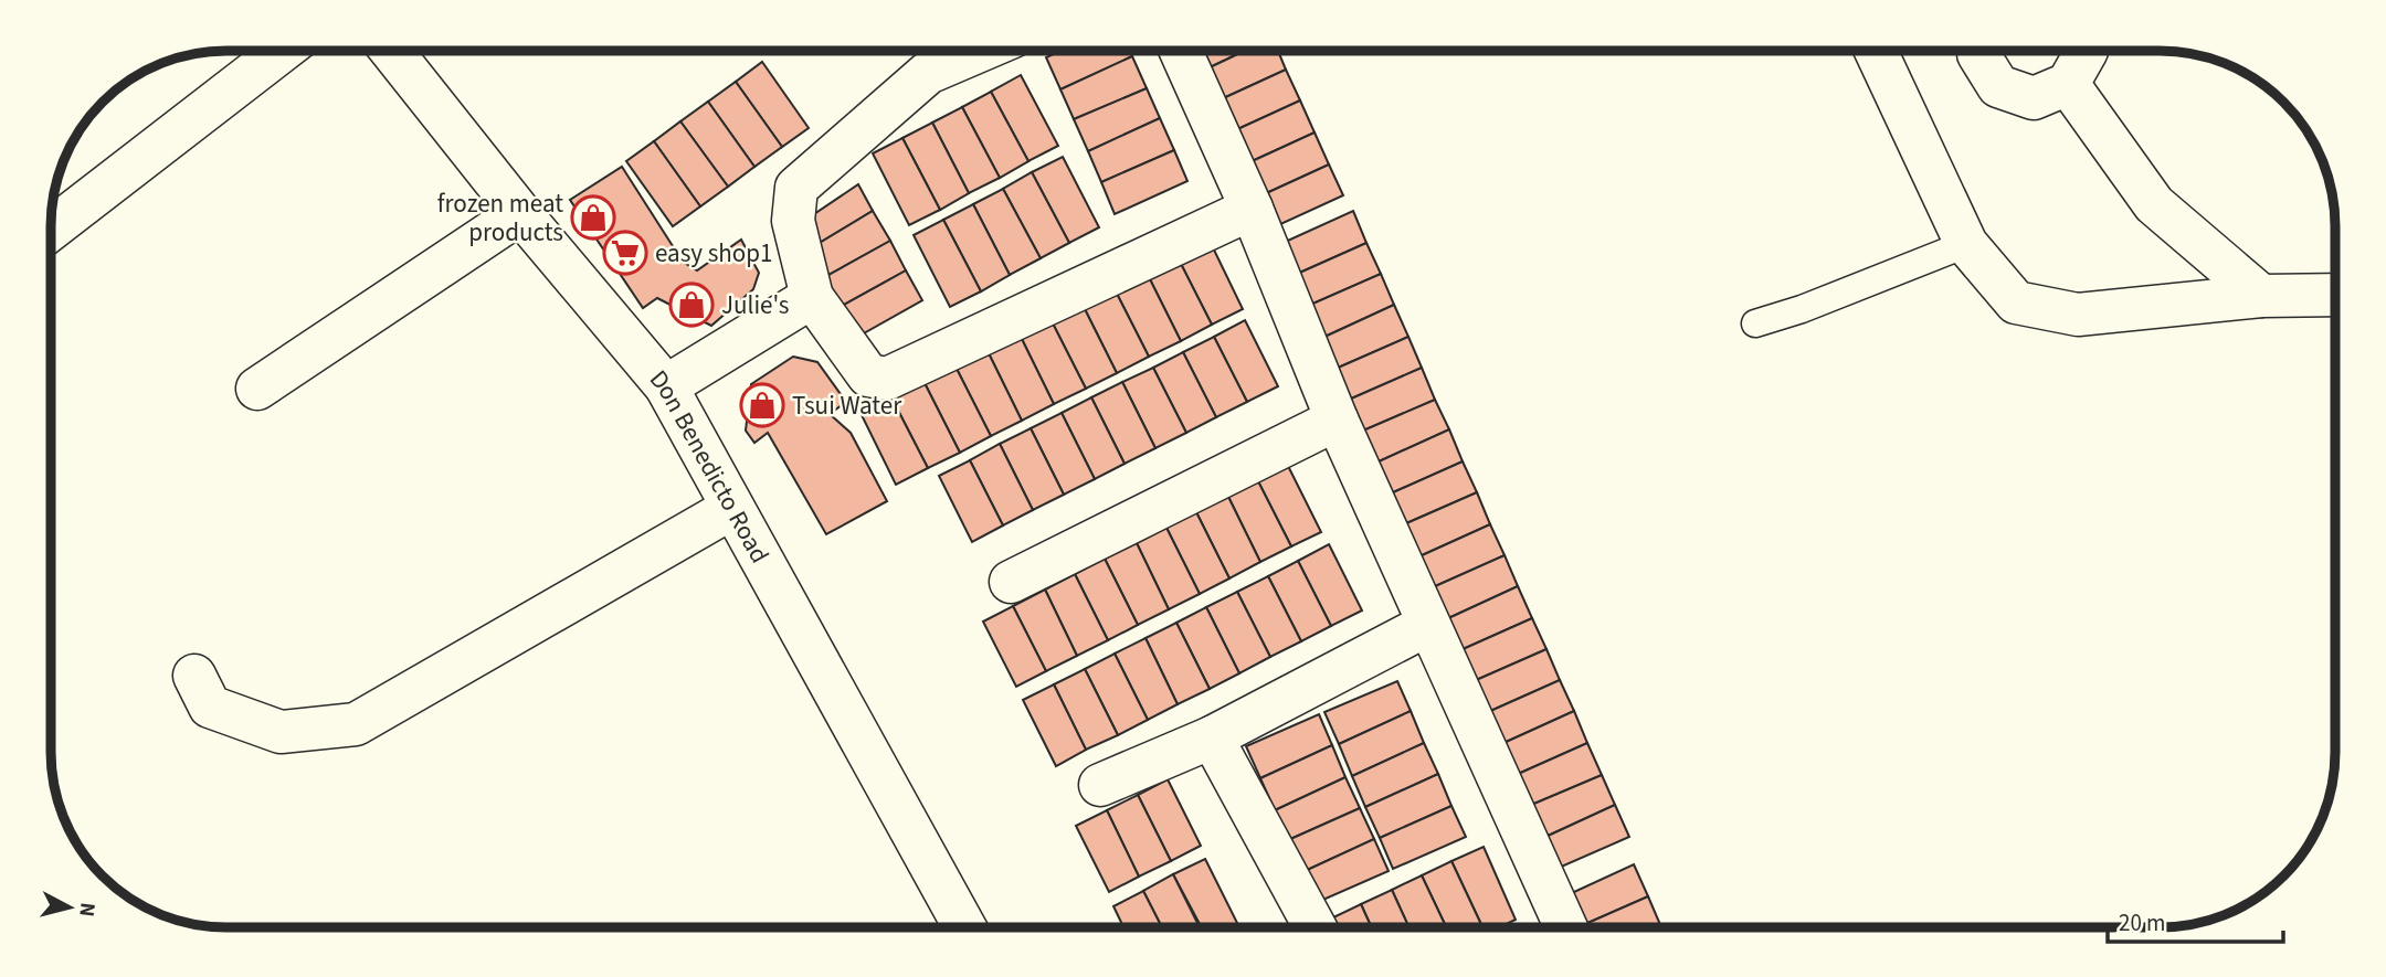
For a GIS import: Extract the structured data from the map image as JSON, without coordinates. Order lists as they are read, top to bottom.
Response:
{
  "streets": {
    "street": ["Don Benedicto Road"]
  },
  "places": {
    "shop": ["frozen meat products", "Julie's", "Tsui Water"],
    "supermarket": ["easy shop1"]
  },
  "scale_bar": "20 m",
  "north": "right"
}
